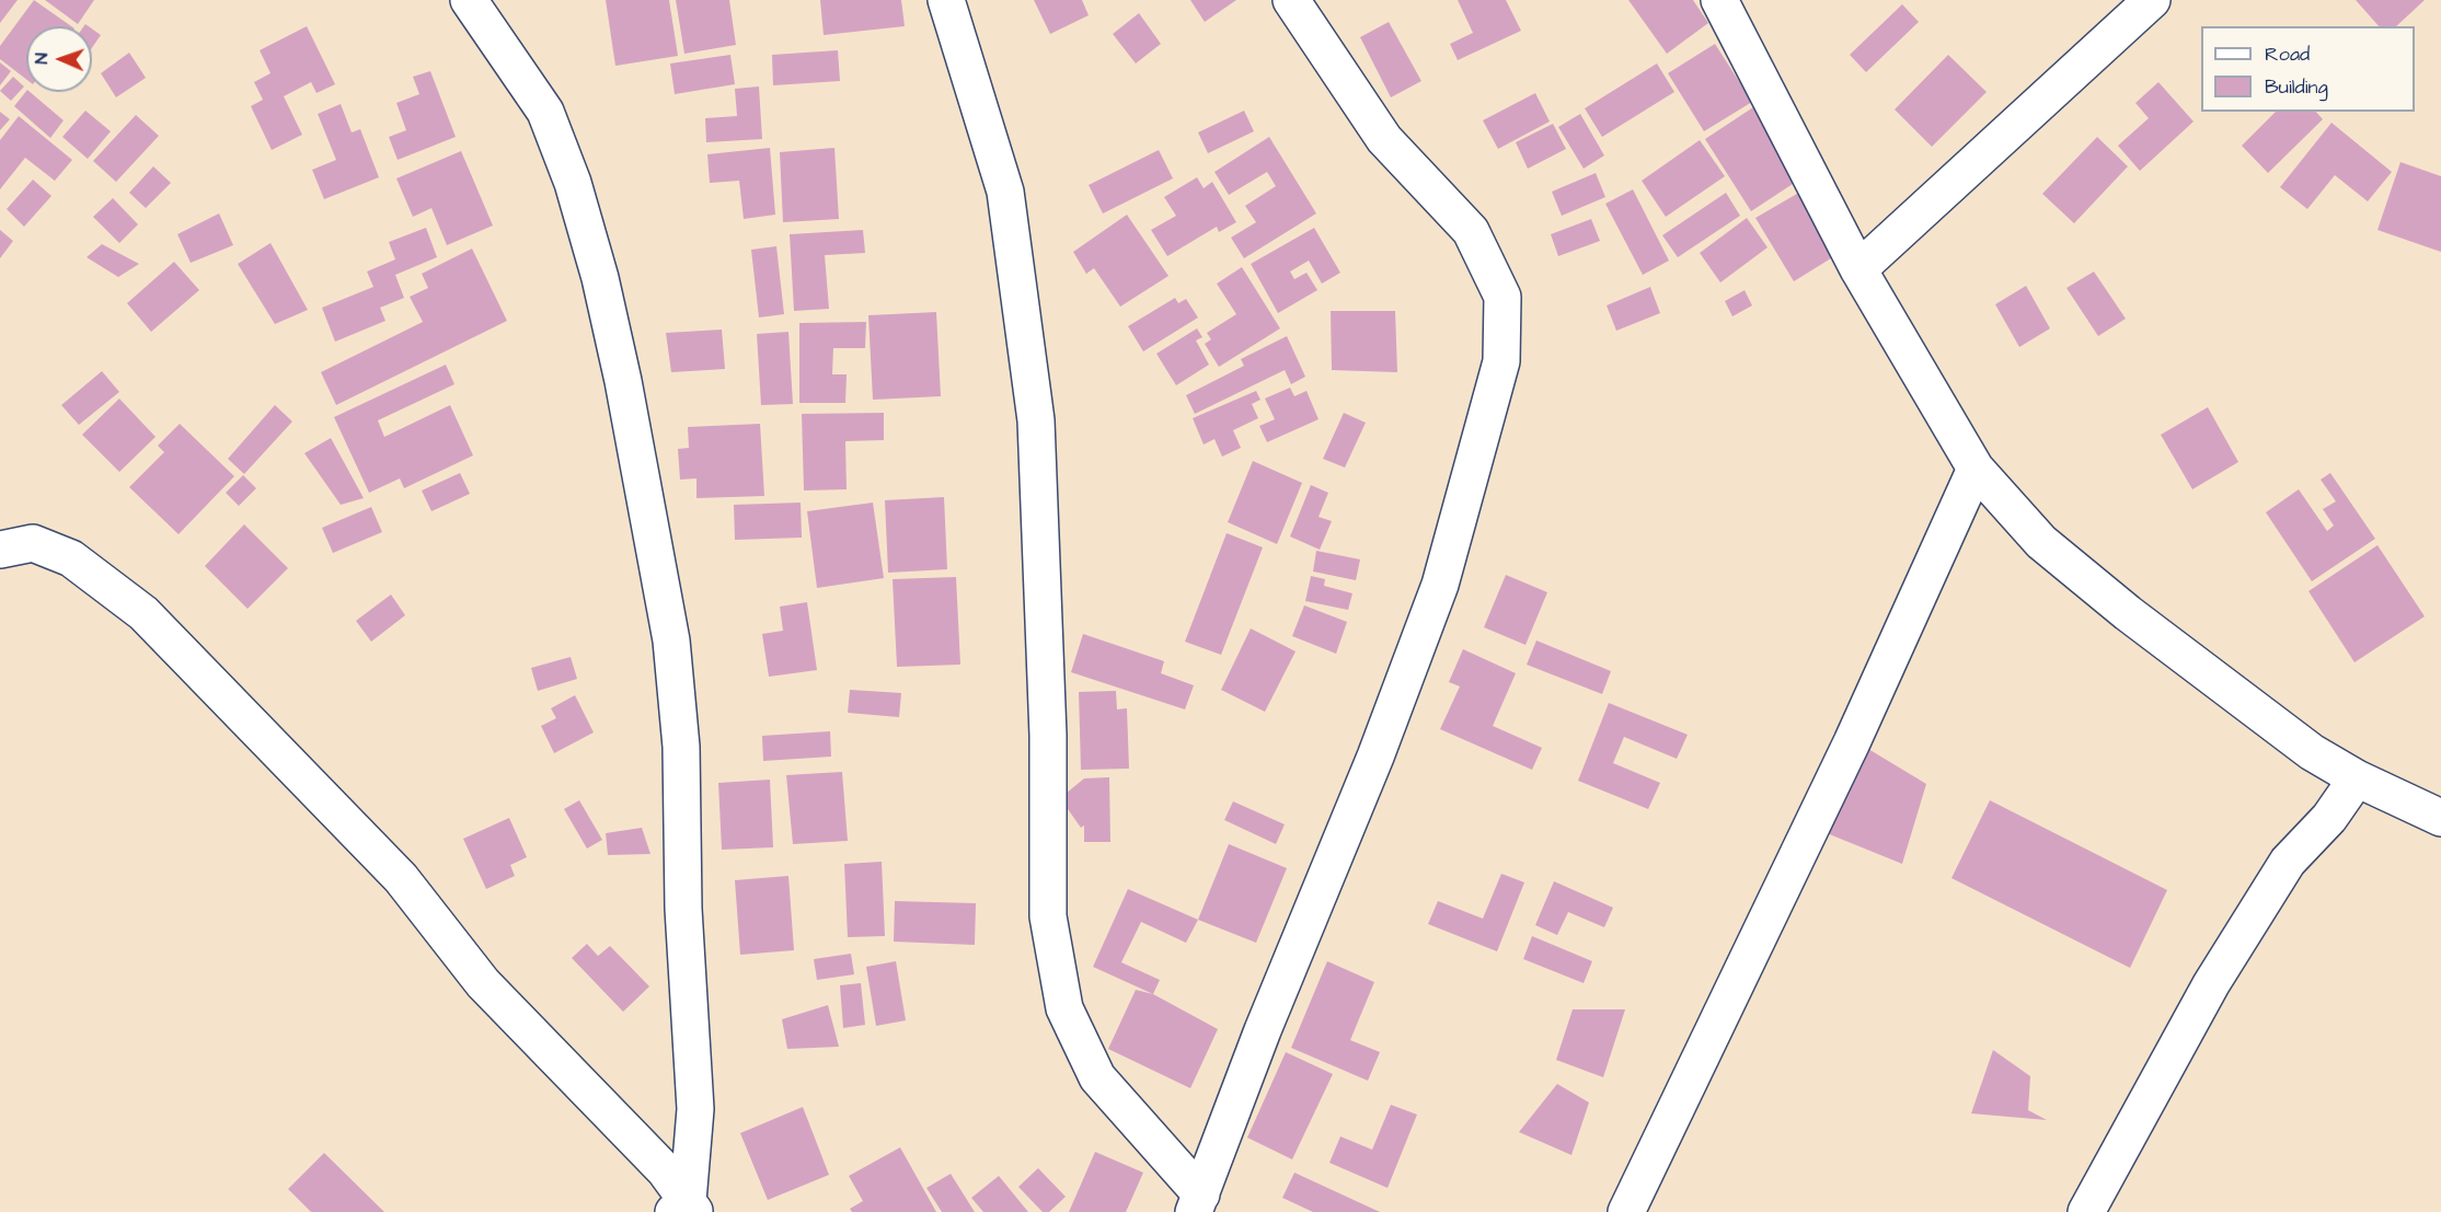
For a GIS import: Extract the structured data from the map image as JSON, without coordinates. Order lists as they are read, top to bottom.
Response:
{
  "legend": ["Road", "Building"],
  "north": "left"
}
